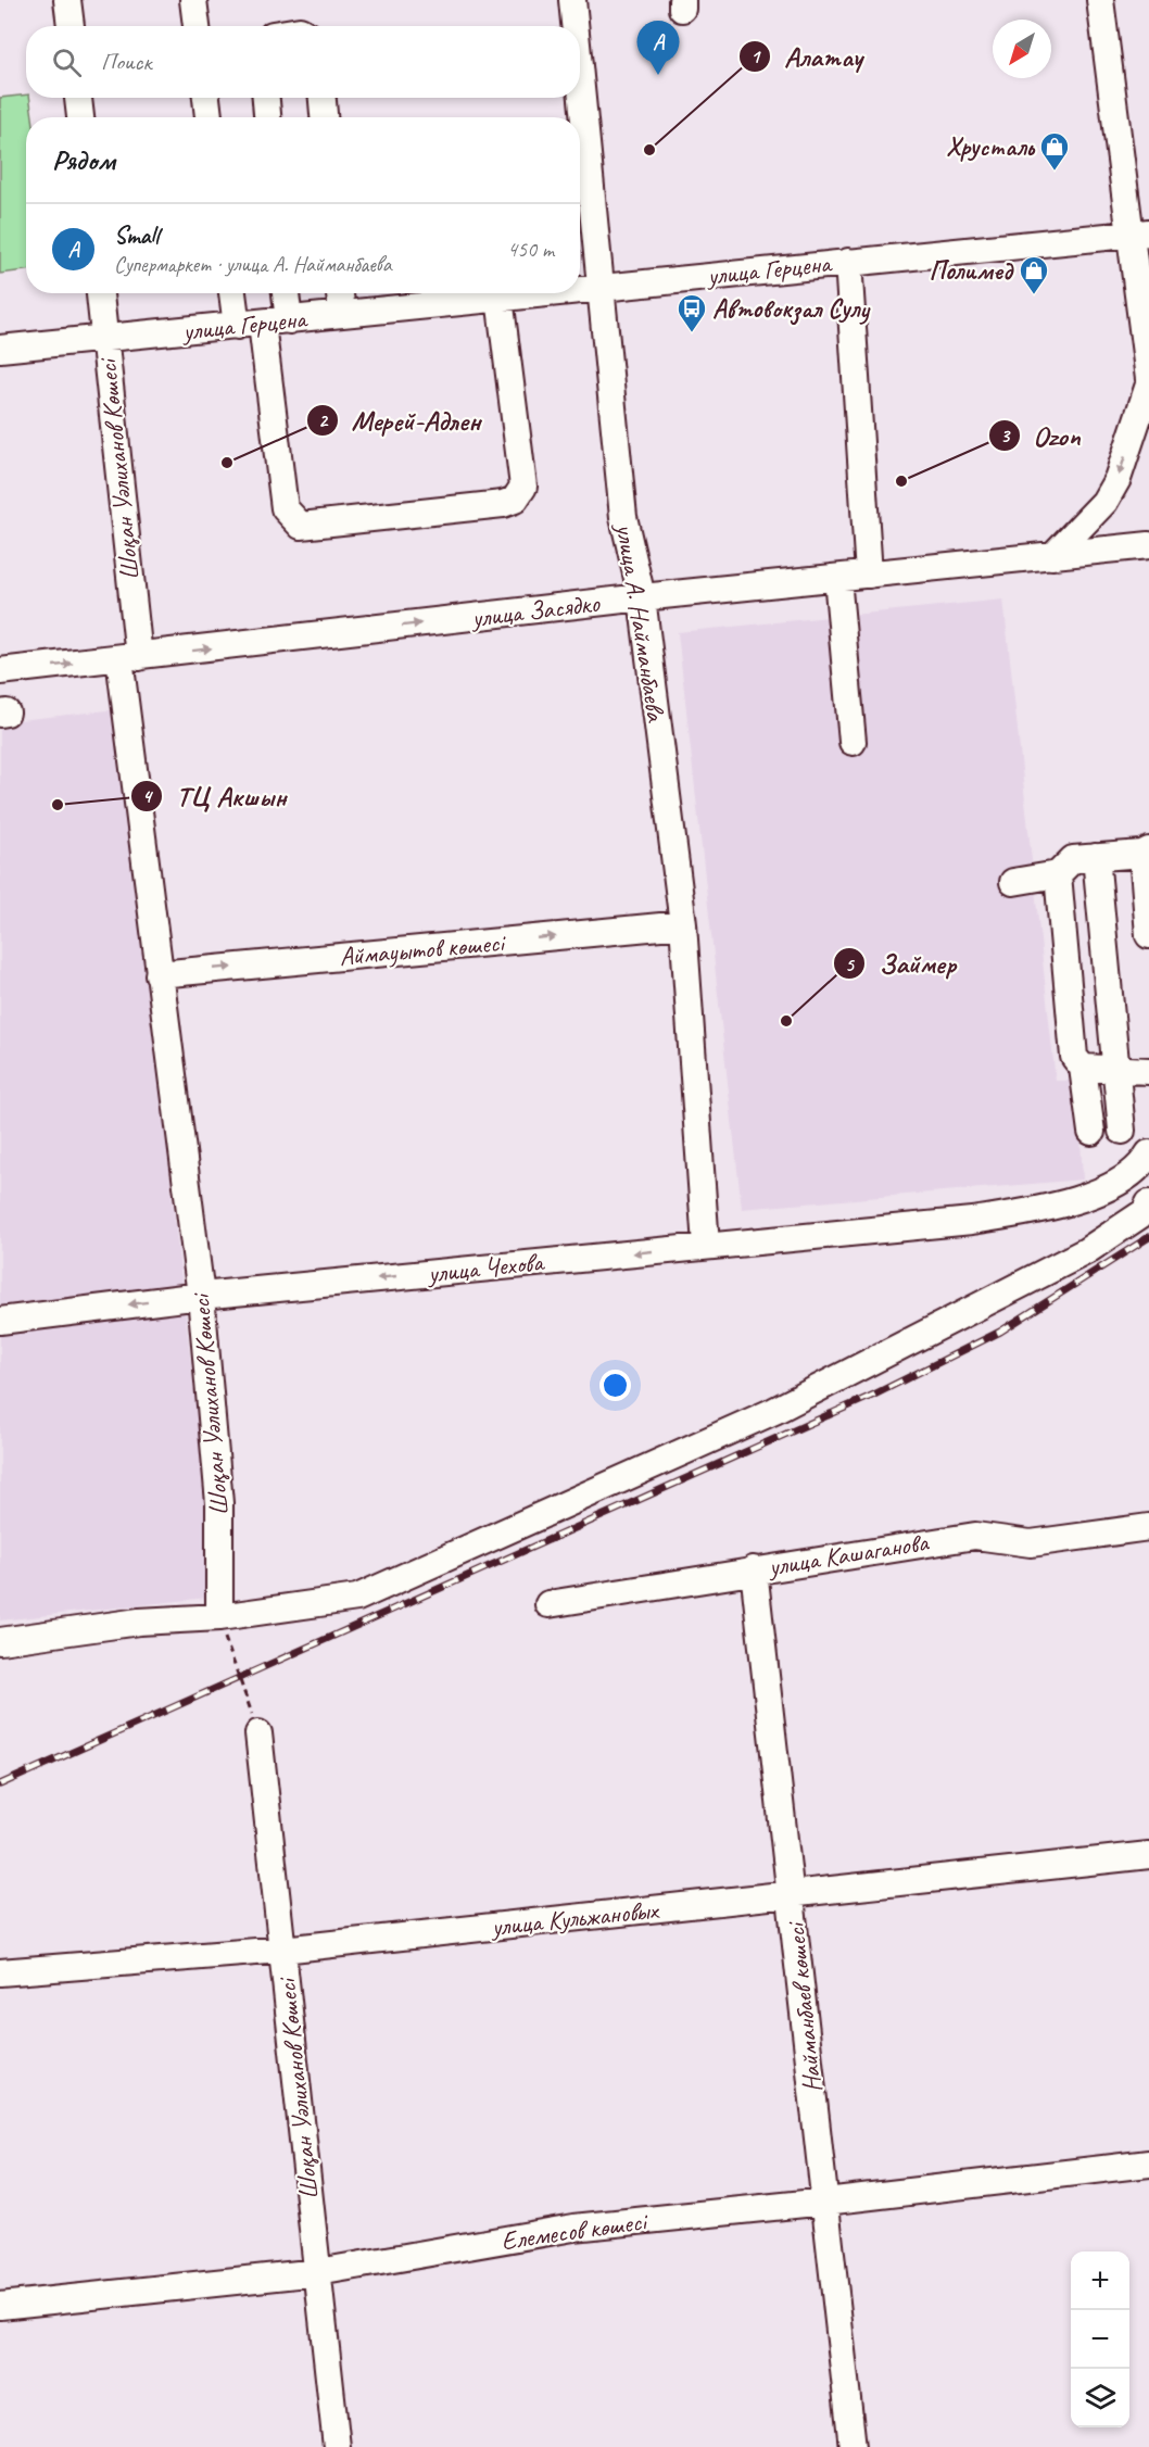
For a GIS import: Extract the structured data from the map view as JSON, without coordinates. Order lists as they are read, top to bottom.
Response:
{
  "streets": {
    "street": [
      "улица Герцена",
      "Шоқан Уәлиханов Көшесі",
      "улица Засядко",
      "улица А. Найманбаева",
      "Аймауытов көшесі",
      "улица Чехова",
      "улица Кашаганова",
      "улица Кульжановых",
      "Найманбаев көшесі",
      "Елемесов көшесі"
    ]
  },
  "crossings": [
    ["улица Герцена", "Шоқан Уәлиханов Көшесі"],
    ["улица Герцена", "улица А. Найманбаева"],
    ["Шоқан Уәлиханов Көшесі", "улица Засядко"],
    ["Шоқан Уәлиханов Көшесі", "Аймауытов көшесі"],
    ["Шоқан Уәлиханов Көшесі", "улица Чехова"],
    ["Шоқан Уәлиханов Көшесі", "улица Кульжановых"],
    ["Шоқан Уәлиханов Көшесі", "Елемесов көшесі"],
    ["улица Засядко", "улица А. Найманбаева"],
    ["улица А. Найманбаева", "Аймауытов көшесі"],
    ["улица А. Найманбаева", "улица Чехова"],
    ["улица Кашаганова", "Найманбаев көшесі"],
    ["улица Кульжановых", "Найманбаев көшесі"],
    ["Найманбаев көшесі", "Елемесов көшесі"]
  ],
  "one_way": ["улица Засядко", "Аймауытов көшесі", "улица Чехова"],
  "places": {
    "other": [
      "Алатау",
      "Мерей-Адлен",
      "Ozon",
      "ТЦ Акшын",
      "Займер"
    ],
    "shop": ["Хрусталь", "Полимед"],
    "bus stop": ["Автовокзал Сулу"]
  },
  "north": "bottom left",
  "page": {
    "pins": "A",
    "search": "Поиск",
    "heading": "Рядом",
    "list": [
      {
        "mark": "A",
        "name": "Small",
        "note": "Супермаркет · улица А. Найманбаева",
        "value": "450 m"
      }
    ],
    "map_buttons": ["+", "−"]
  }
}
